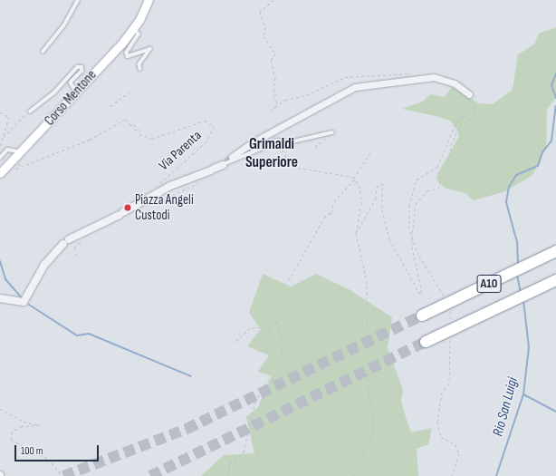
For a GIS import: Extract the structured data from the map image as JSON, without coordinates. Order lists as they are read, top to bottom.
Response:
{
  "streets": {
    "highway": ["A10"],
    "main road": ["Corso Mentone"],
    "path": ["Via Parenta"]
  },
  "districts": ["Grimaldi Superiore"],
  "water": ["Rio San Luigi"],
  "places": ["Piazza Angeli Custodi"],
  "scale_bar": "100 m"
}
